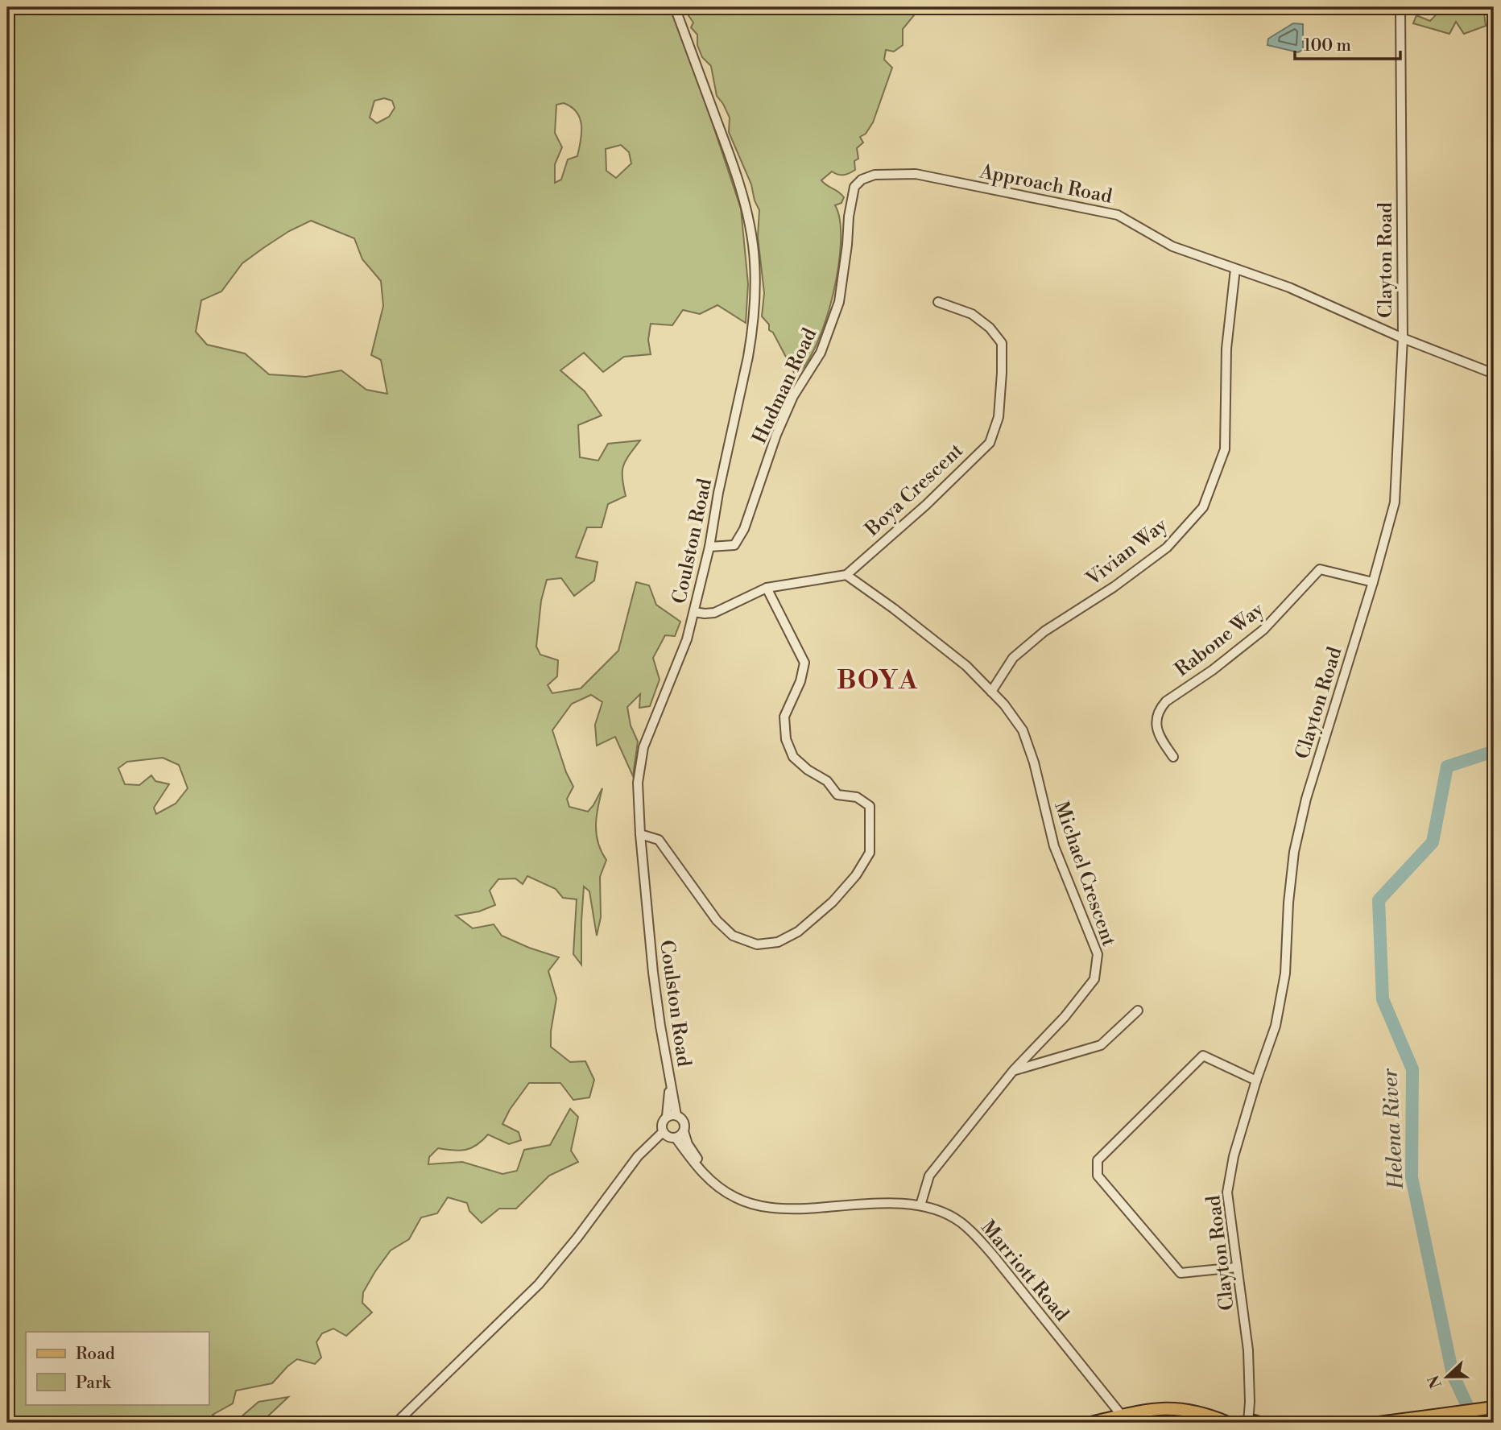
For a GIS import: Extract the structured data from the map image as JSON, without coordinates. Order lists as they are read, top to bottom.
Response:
{
  "streets": {
    "street": [
      "Approach Road",
      "Clayton Road",
      "Hudman Road",
      "Boya Crescent",
      "Coulston Road",
      "Vivian Way",
      "Rabone Way",
      "Michael Crescent",
      "Marriott Road"
    ]
  },
  "crossings": [
    ["Approach Road", "Clayton Road"],
    ["Approach Road", "Hudman Road"],
    ["Approach Road", "Vivian Way"],
    ["Clayton Road", "Rabone Way"],
    ["Hudman Road", "Coulston Road"],
    ["Boya Crescent", "Michael Crescent"],
    ["Coulston Road", "Marriott Road"],
    ["Vivian Way", "Michael Crescent"],
    ["Michael Crescent", "Marriott Road"]
  ],
  "districts": ["BOYA"],
  "water": ["Helena River"],
  "legend": ["Road", "Park"],
  "scale_bar": "100 m",
  "north": "left"
}
